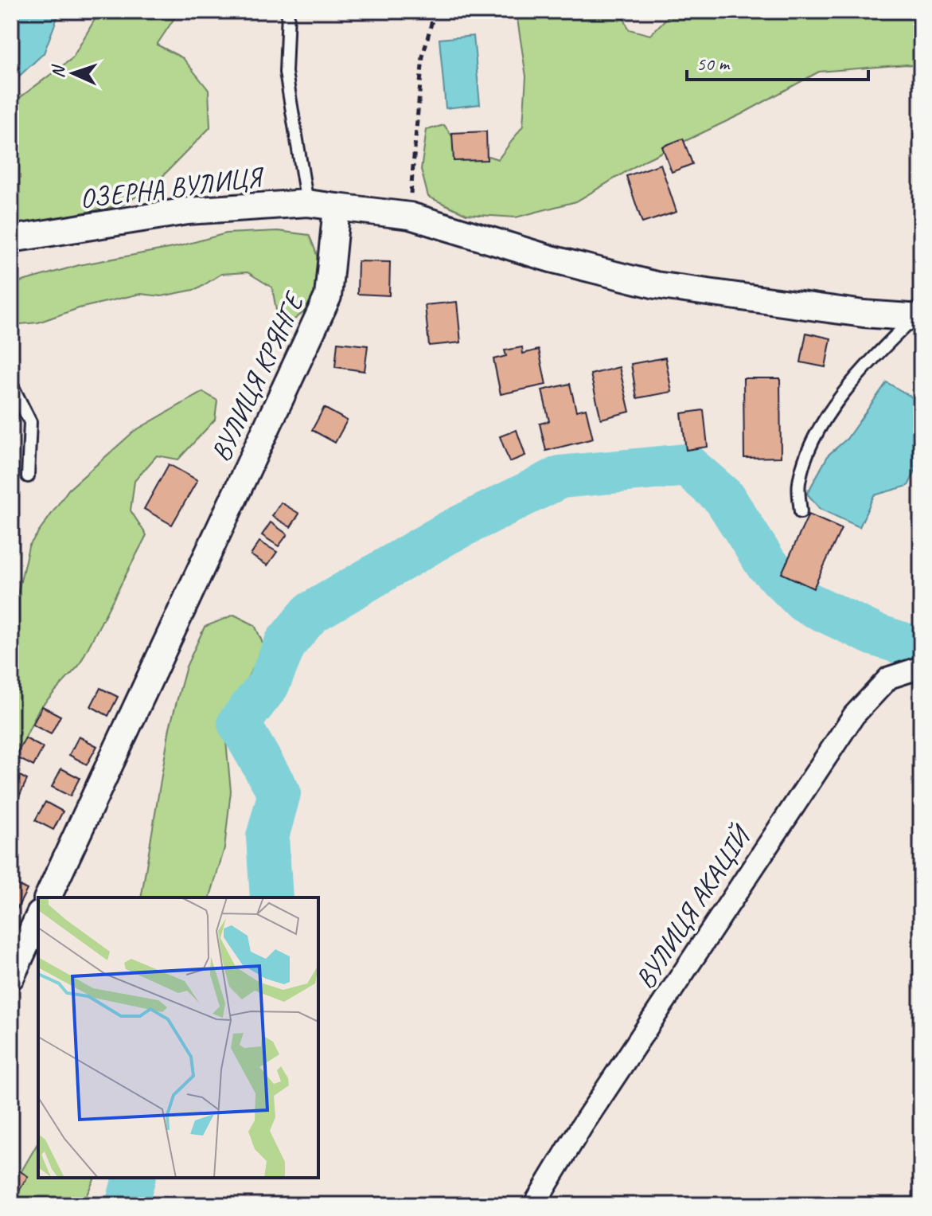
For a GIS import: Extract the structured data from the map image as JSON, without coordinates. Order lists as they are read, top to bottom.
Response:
{
  "streets": {
    "street": ["ОЗЕРНА ВУЛИЦЯ", "ВУЛИЦЯ КРЯНГЕ", "ВУЛИЦЯ АКАЦІЙ"]
  },
  "crossings": [
    ["ОЗЕРНА ВУЛИЦЯ", "ВУЛИЦЯ КРЯНГЕ"]
  ],
  "scale_bar": "50 m",
  "north": "left"
}
